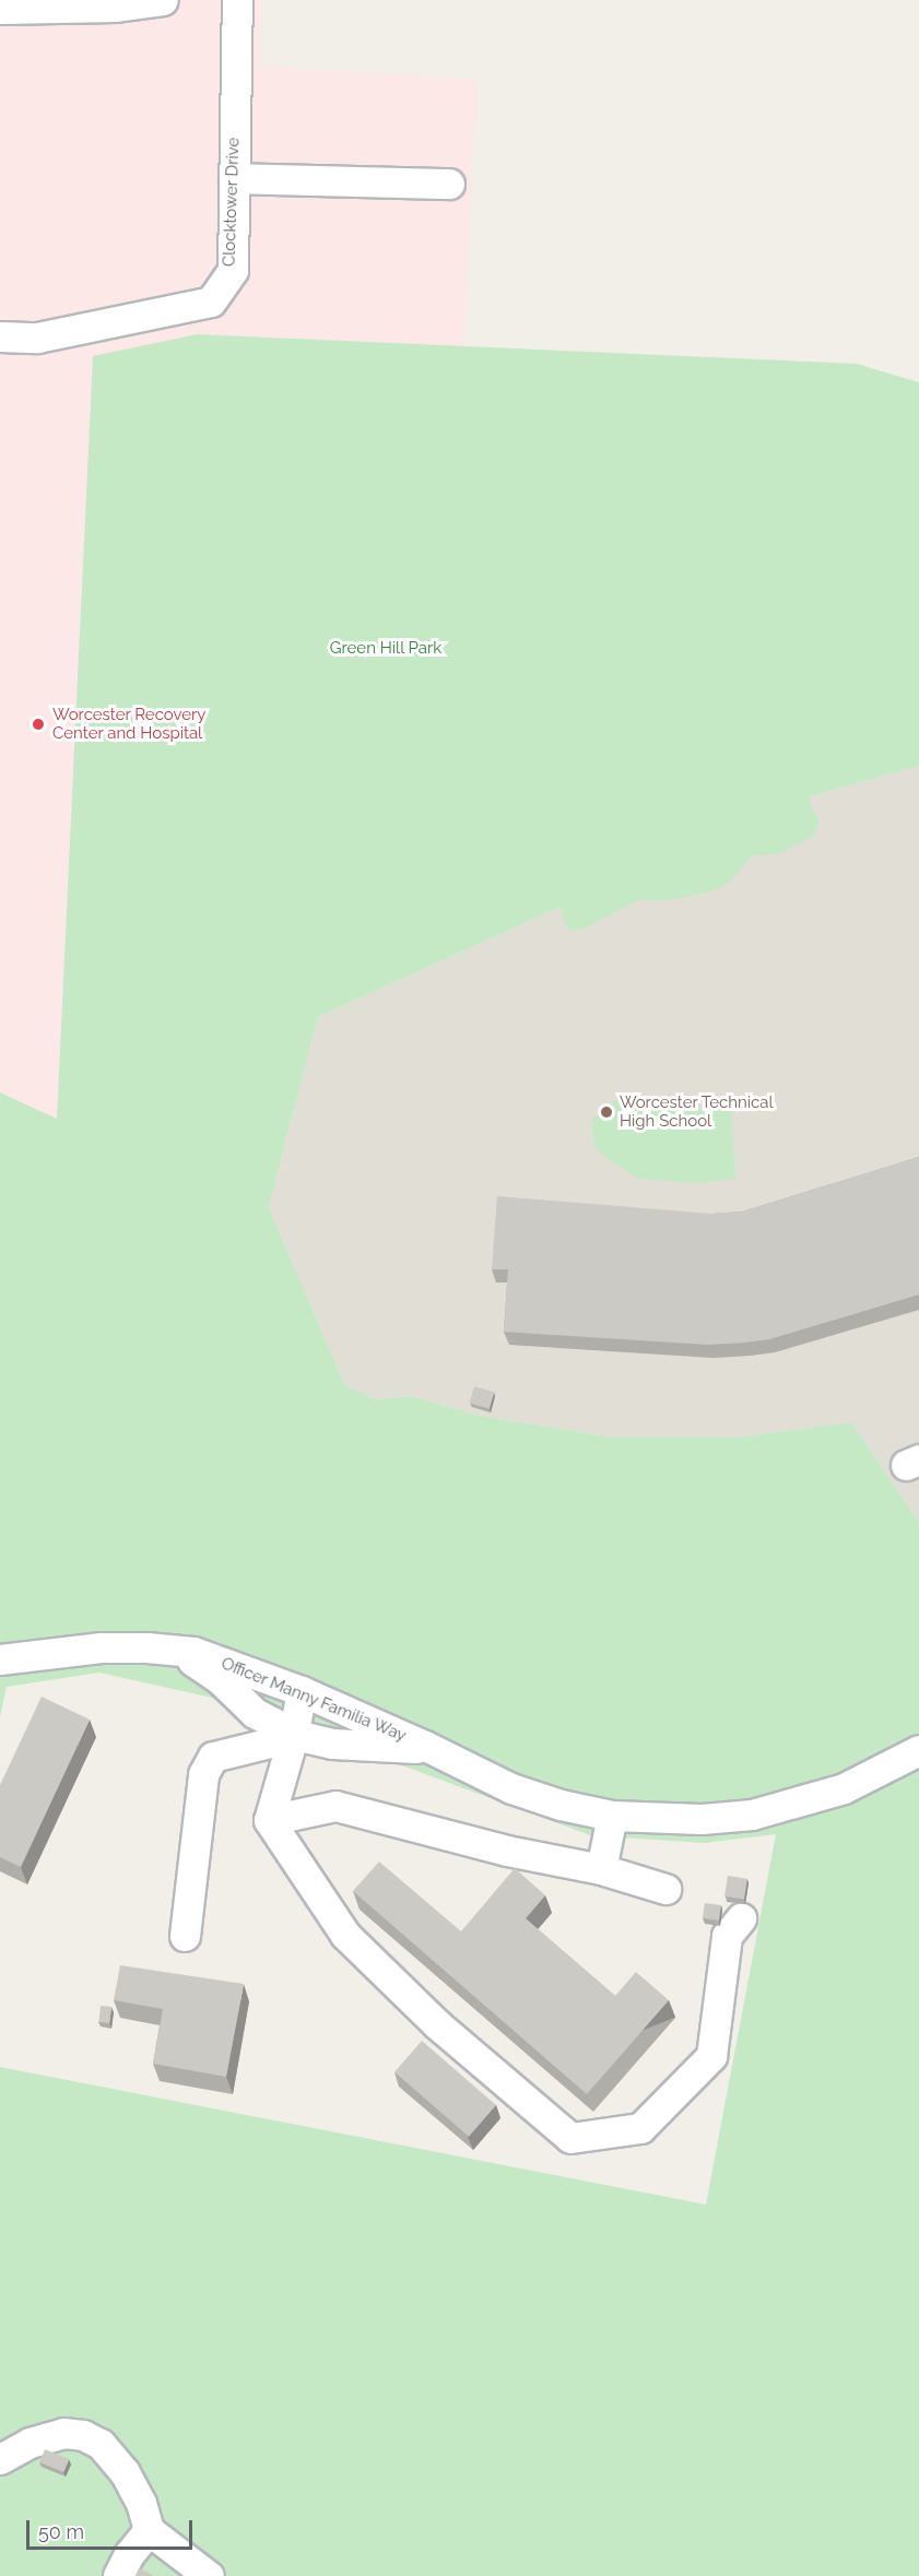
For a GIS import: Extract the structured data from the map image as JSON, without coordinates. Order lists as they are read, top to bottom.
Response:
{
  "streets": {
    "street": ["Clocktower Drive", "Officer Manny Familia Way"]
  },
  "parks": ["Green Hill Park"],
  "places": ["Worcester Recovery Center and Hospital", "Worcester Technical High School"],
  "scale_bar": "50 m"
}
